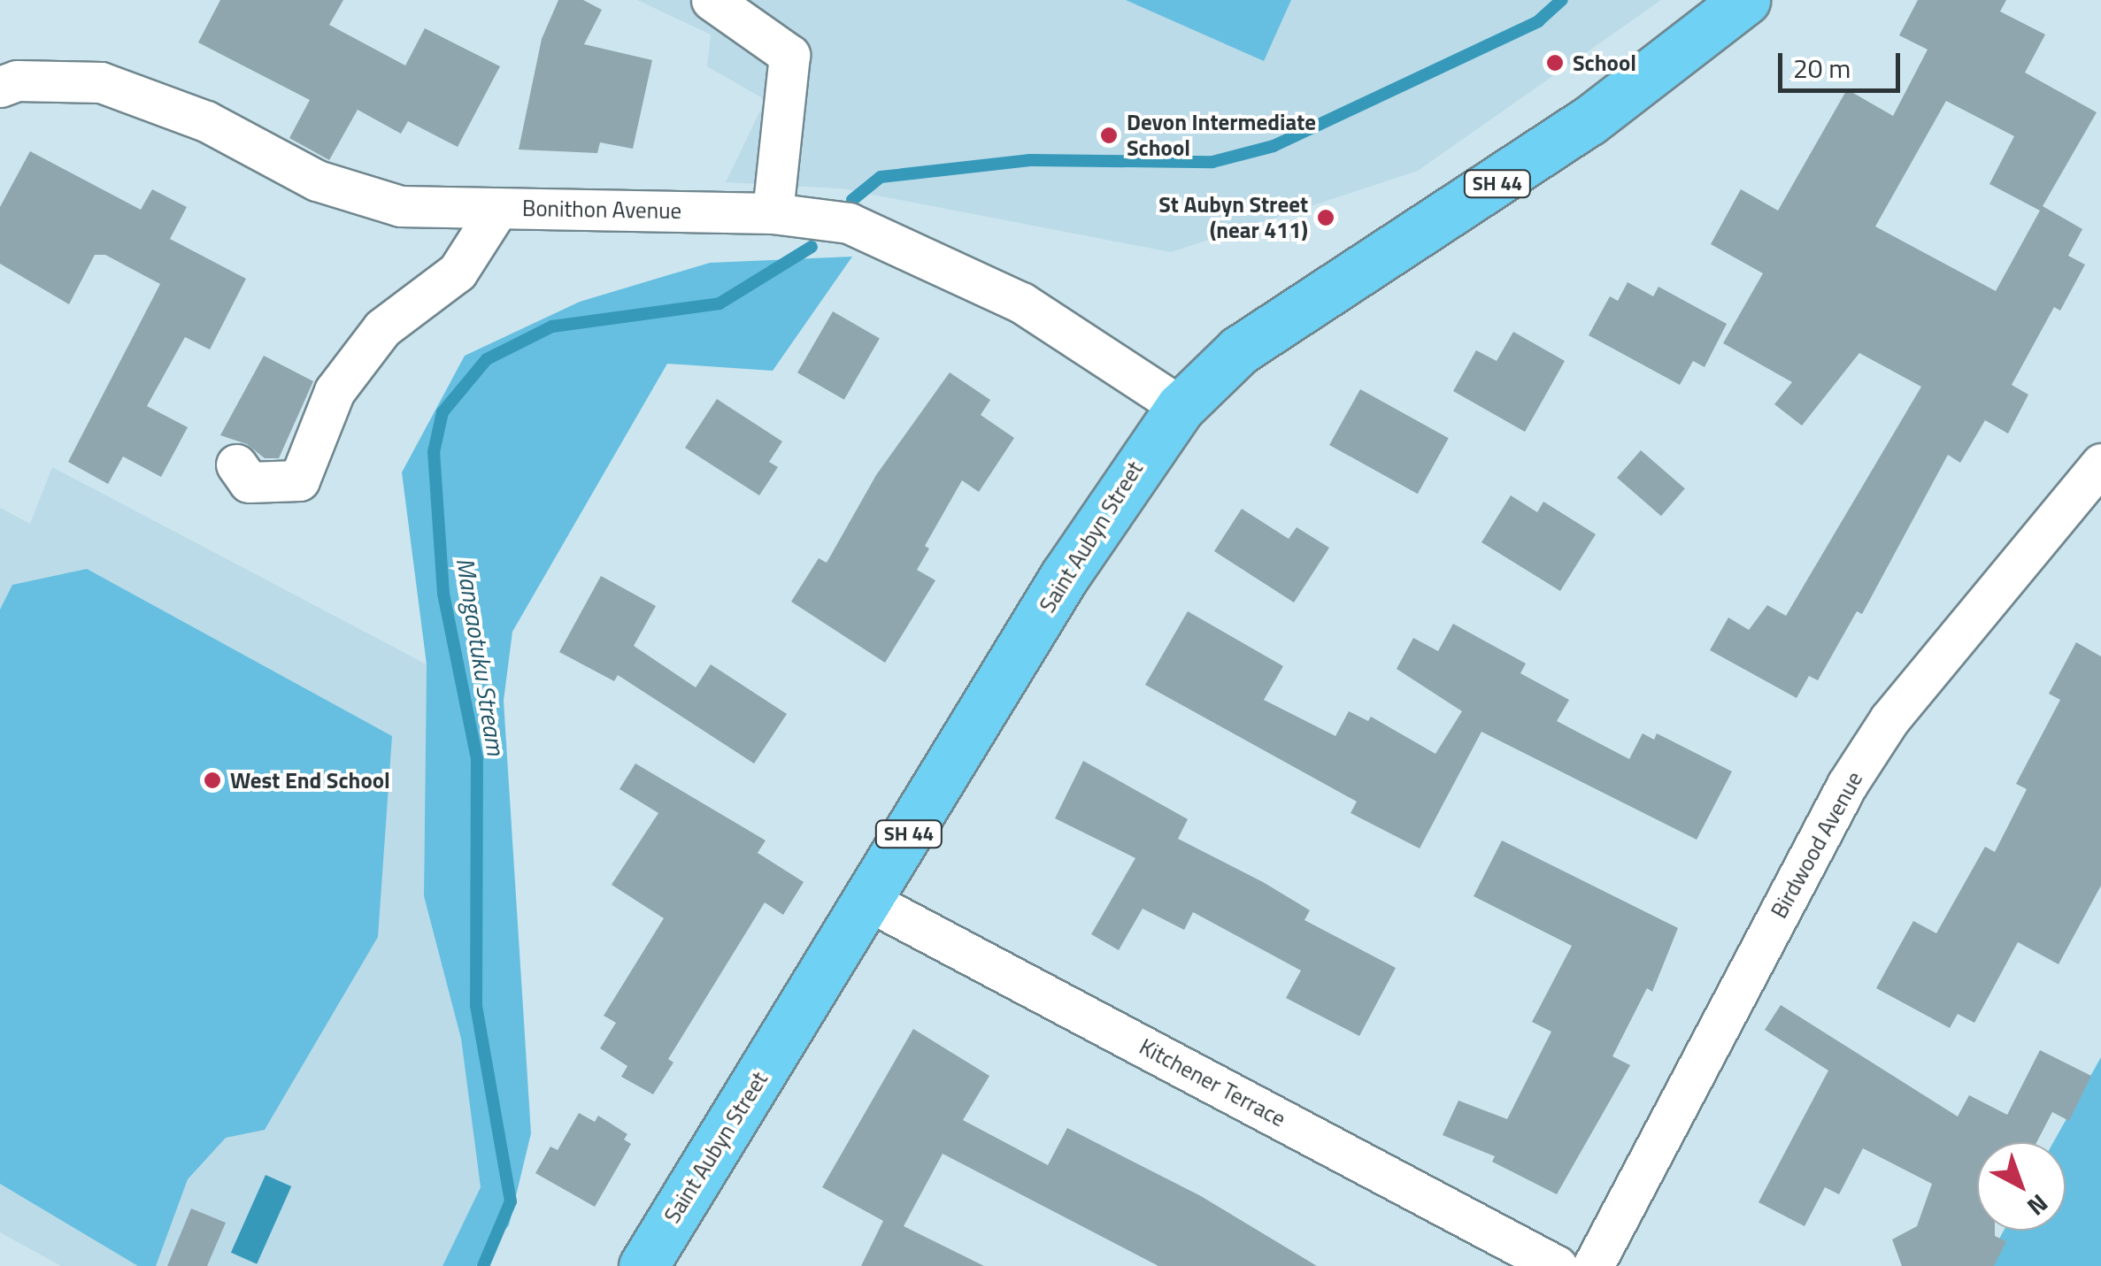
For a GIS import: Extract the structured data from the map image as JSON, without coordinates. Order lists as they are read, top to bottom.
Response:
{
  "streets": {
    "highway": ["SH 44", "Saint Aubyn Street"],
    "street": ["Bonithon Avenue", "Birdwood Avenue", "Kitchener Terrace"]
  },
  "crossings": [
    ["Bonithon Avenue", "Saint Aubyn Street"],
    ["Saint Aubyn Street", "Kitchener Terrace"]
  ],
  "water": ["Mangaotuku Stream"],
  "places": [
    "School",
    "Devon Intermediate School",
    "St Aubyn Street (near 411)",
    "West End School"
  ],
  "scale_bar": "20 m",
  "north": "bottom right"
}
